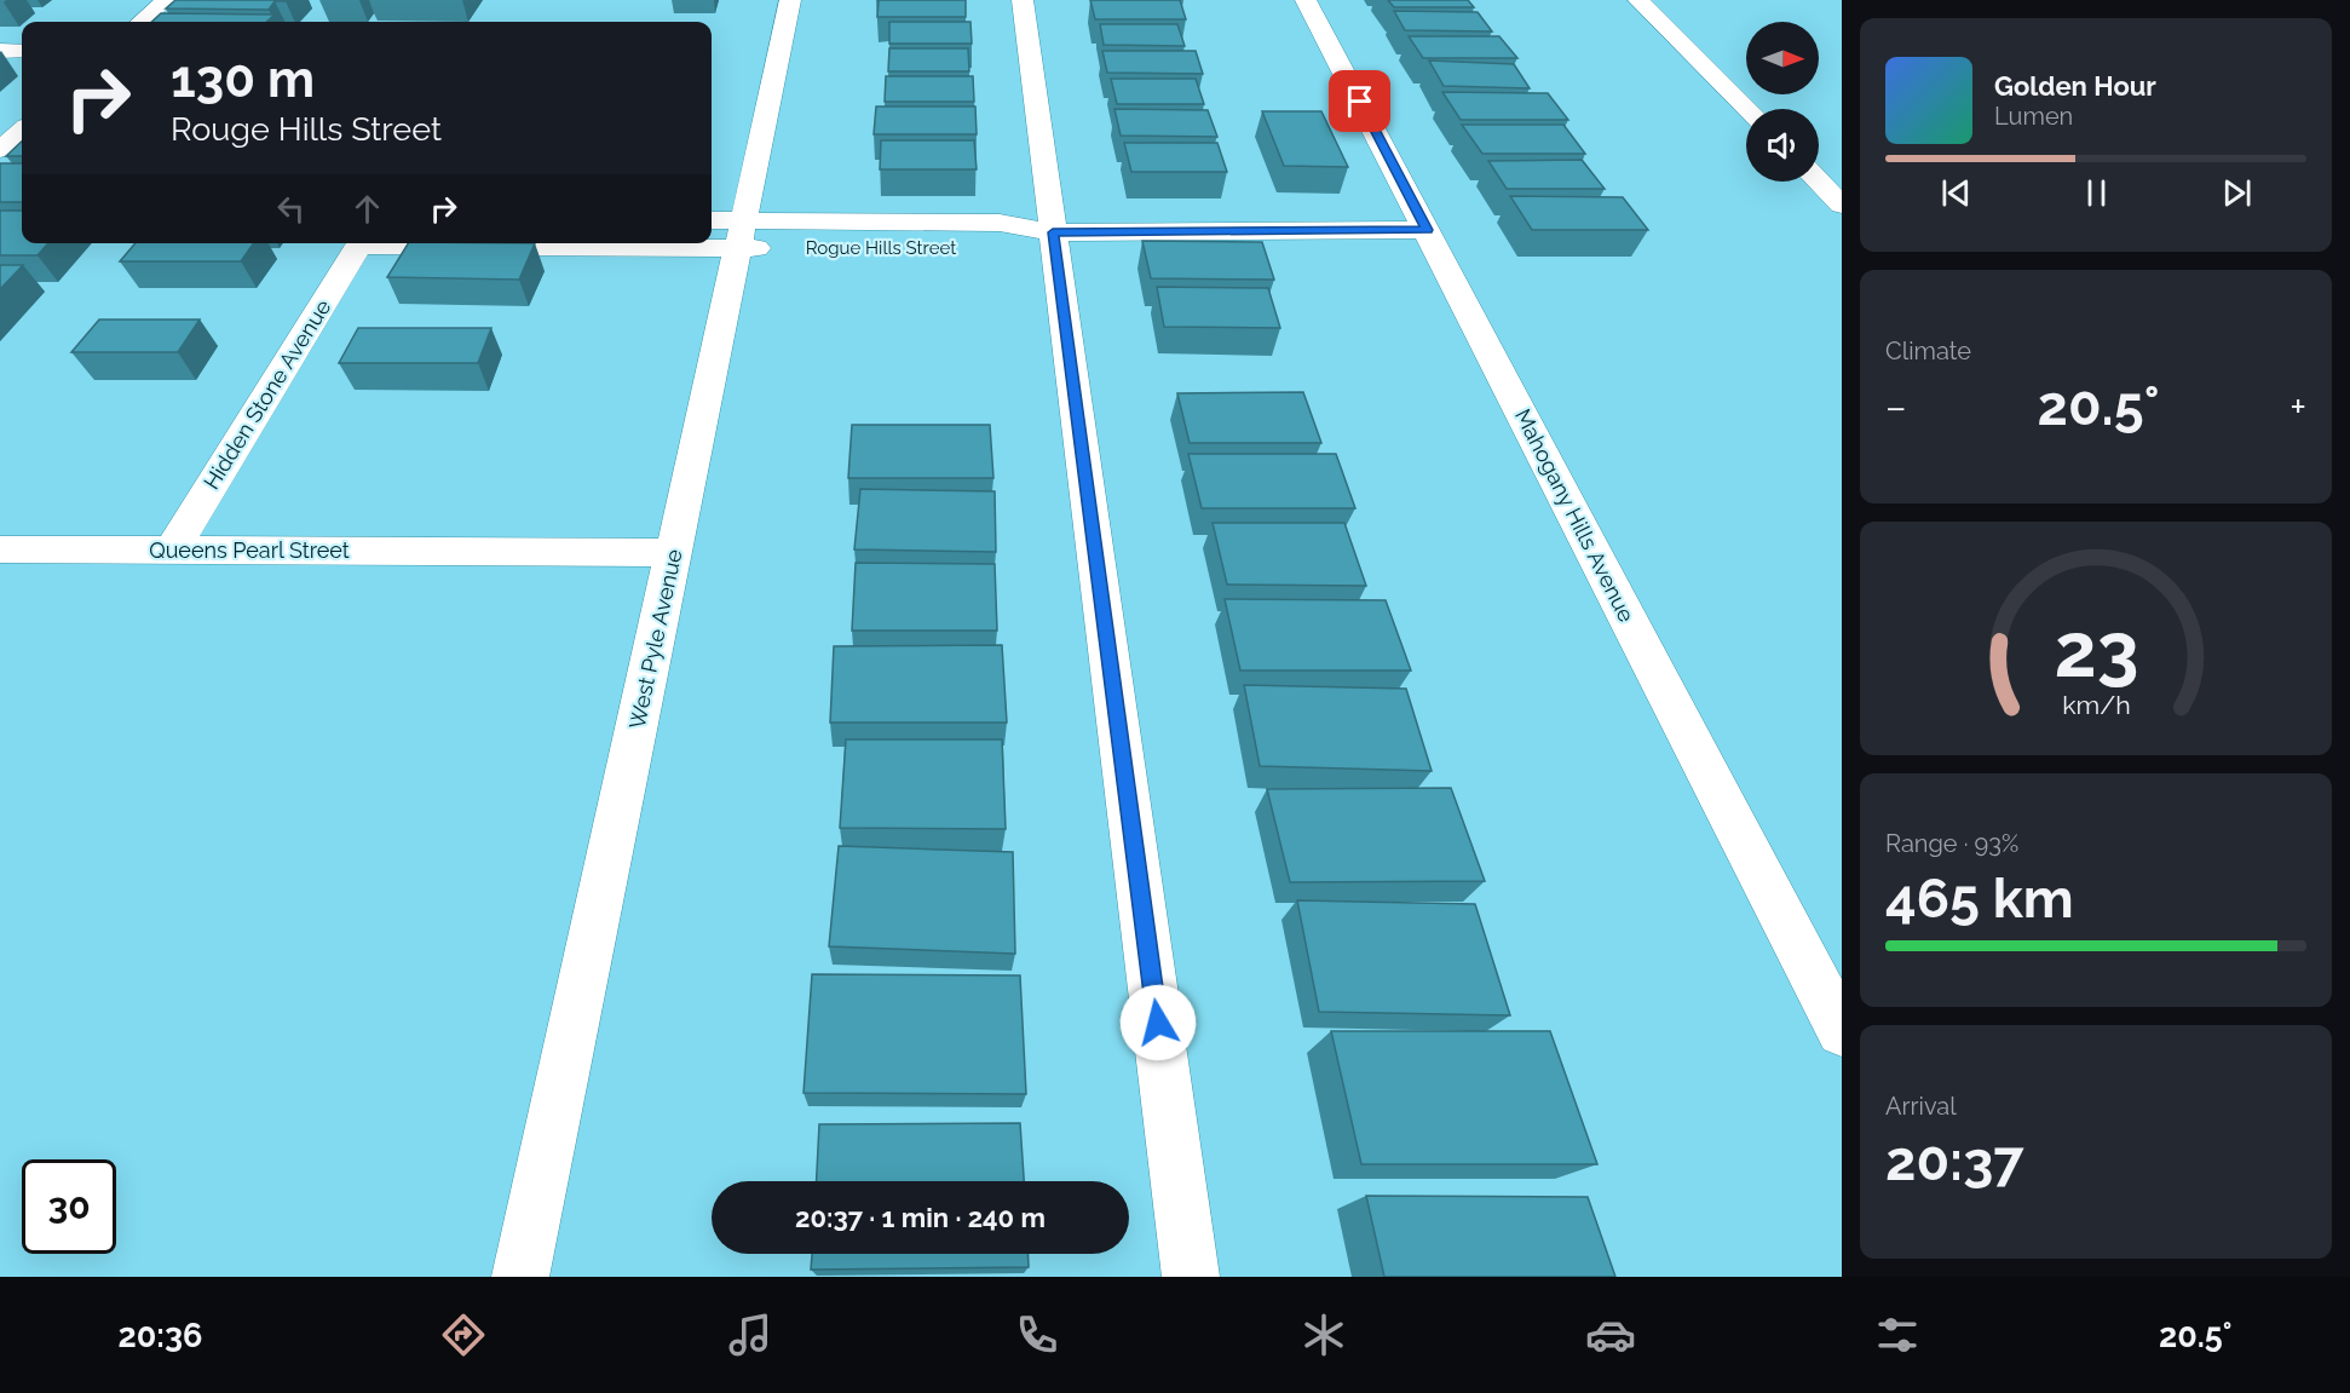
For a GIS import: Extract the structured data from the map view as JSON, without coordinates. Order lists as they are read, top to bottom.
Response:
{
  "streets": {
    "street": [
      "Rogue Hills Street",
      "Hidden Stone Avenue",
      "Mahogany Hills Avenue",
      "Queens Pearl Street",
      "West Pyle Avenue"
    ]
  },
  "crossings": [
    ["Rogue Hills Street", "West Pyle Avenue"],
    ["Hidden Stone Avenue", "Queens Pearl Street"],
    ["Queens Pearl Street", "West Pyle Avenue"]
  ],
  "north": "right",
  "page": {
    "turn": ["130 m", "Rouge Hills Street"],
    "song": ["Golden Hour", "Lumen"],
    "tile": [
      "Climate",
      ["Range · 93%", "465 km"],
      ["Arrival", "20:37"]
    ],
    "heat": ["−", "20.5°", "+"],
    "limit": "30",
    "trip": "20:37 · 1 min · 240 m",
    "tabs": ["20:36", "20.5°"],
    "gauge": ["23", "km/h"]
  }
}
